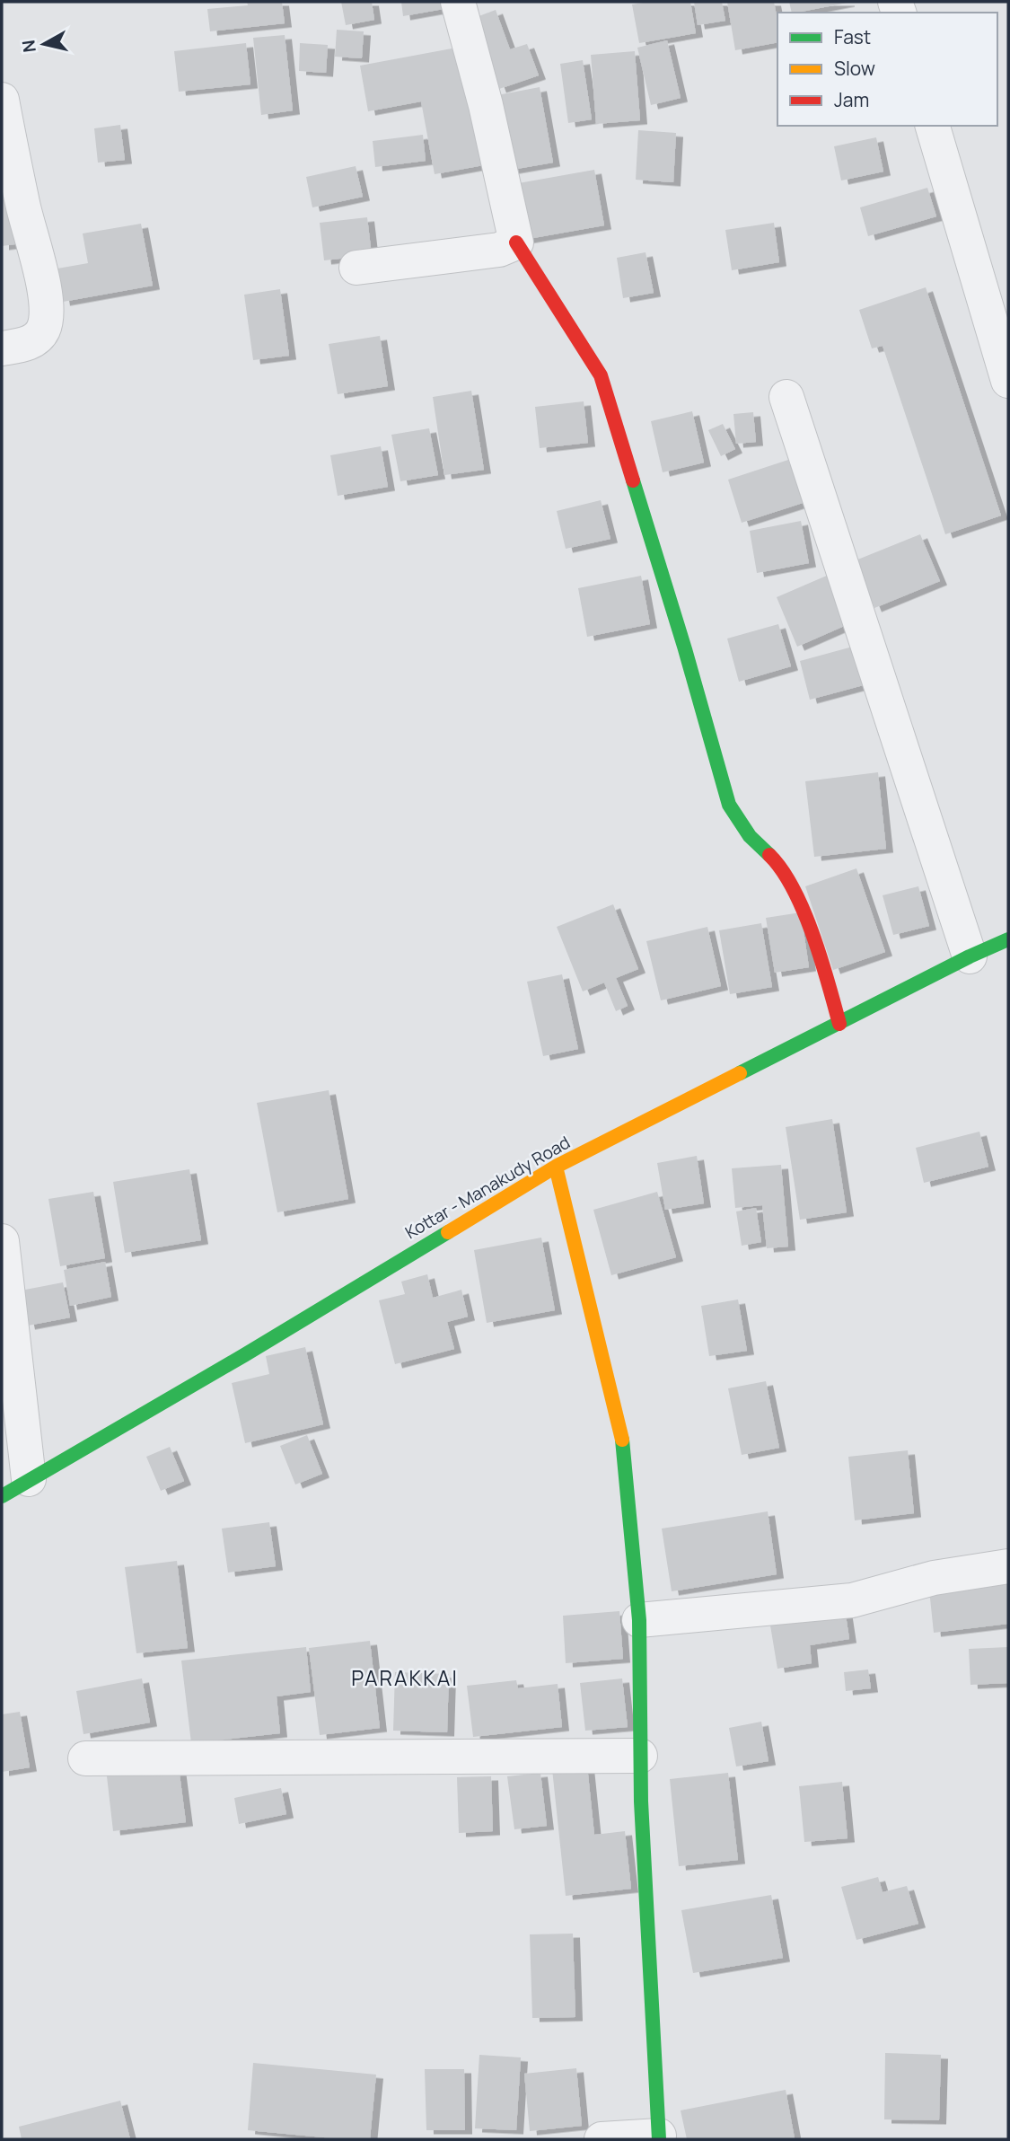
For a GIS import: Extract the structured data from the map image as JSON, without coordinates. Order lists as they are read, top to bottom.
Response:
{
  "streets": {
    "street": ["Kottar - Manakudy Road"]
  },
  "districts": ["PARAKKAI"],
  "legend": ["Fast", "Slow", "Jam"],
  "north": "left"
}
